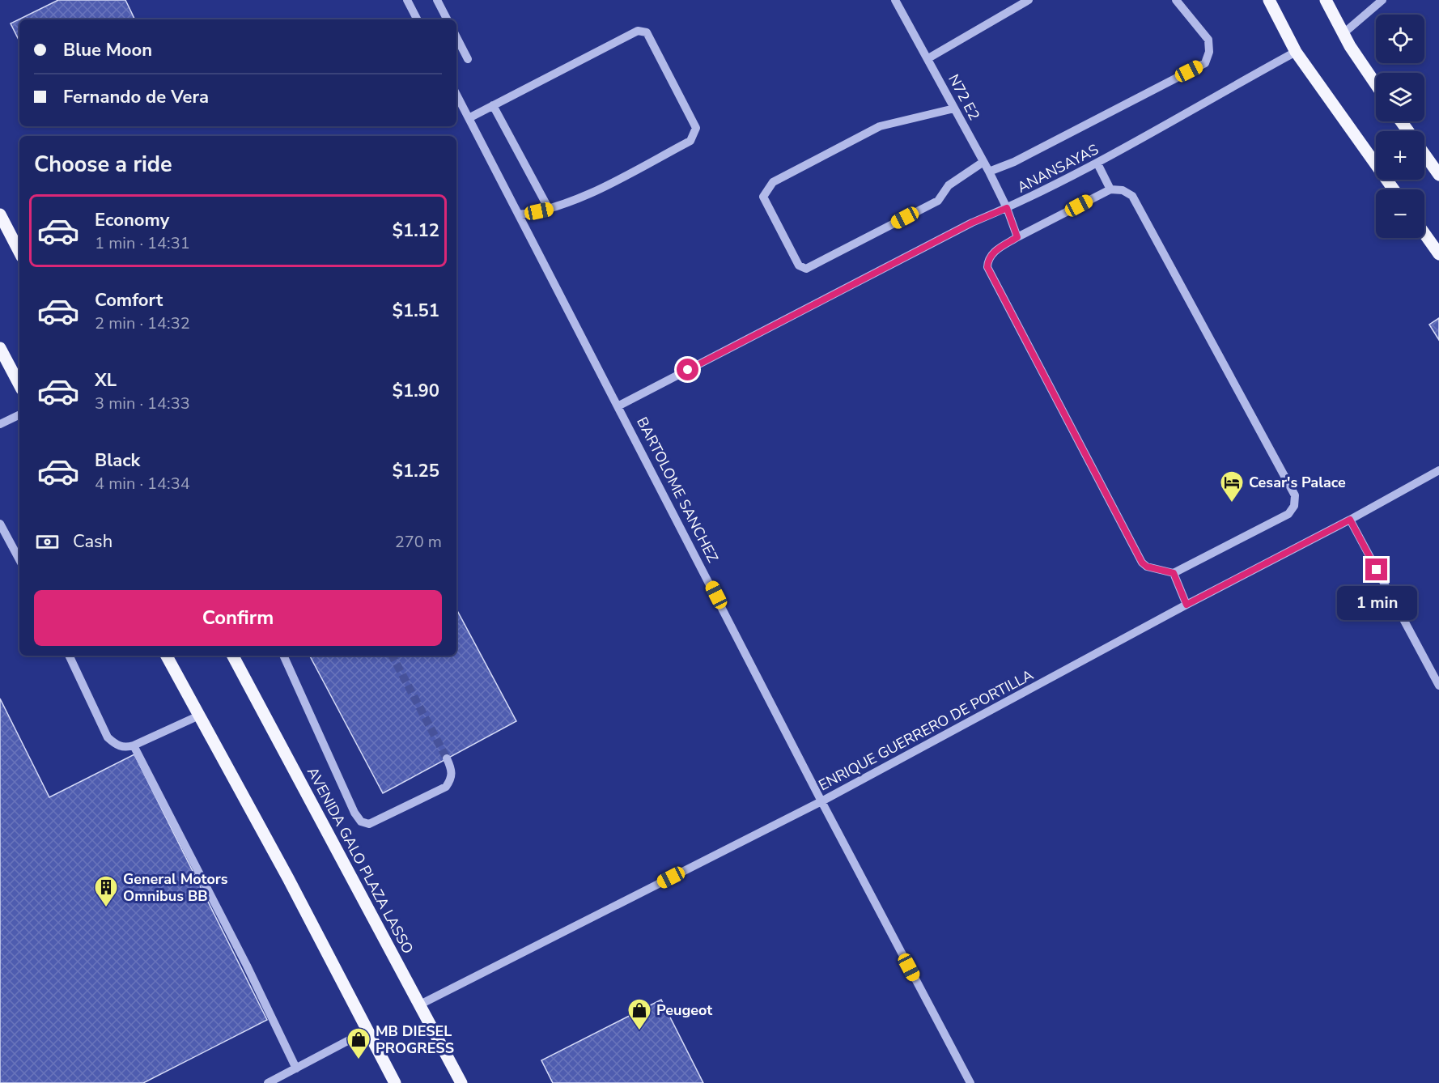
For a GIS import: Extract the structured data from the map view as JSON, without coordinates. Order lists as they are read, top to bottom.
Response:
{
  "streets": {
    "main road": ["AVENIDA GALO PLAZA LASSO"],
    "street": [
      "N72 E2",
      "ANANSAYAS",
      "BARTOLOME SANCHEZ",
      "ENRIQUE GUERRERO DE PORTILLA"
    ]
  },
  "crossings": [
    ["N72 E2", "ANANSAYAS"],
    ["ANANSAYAS", "BARTOLOME SANCHEZ"],
    ["BARTOLOME SANCHEZ", "ENRIQUE GUERRERO DE PORTILLA"],
    ["ENRIQUE GUERRERO DE PORTILLA", "AVENIDA GALO PLAZA LASSO"]
  ],
  "places": {
    "hotel": ["Cesar's Palace"],
    "building": ["General Motors Omnibus BB"],
    "shop": ["Peugeot", "MB DIESEL PROGRESS"]
  },
  "page": {
    "map_buttons": ["+", "−"],
    "banner": ["Blue Moon", "Fernando de Vera"],
    "heading": "Choose a ride",
    "list": [
      {
        "name": "Economy",
        "note": "1 min · 14:31",
        "value": "$1.12"
      },
      {
        "name": "Comfort",
        "note": "2 min · 14:32",
        "value": "$1.51"
      },
      {
        "name": "XL",
        "note": "3 min · 14:33",
        "value": "$1.90"
      },
      {
        "name": "Black",
        "note": "4 min · 14:34",
        "value": "$1.25"
      }
    ],
    "pay": ["Cash", "270 m"],
    "buttons": "Confirm",
    "bubble": "1 min"
  }
}
